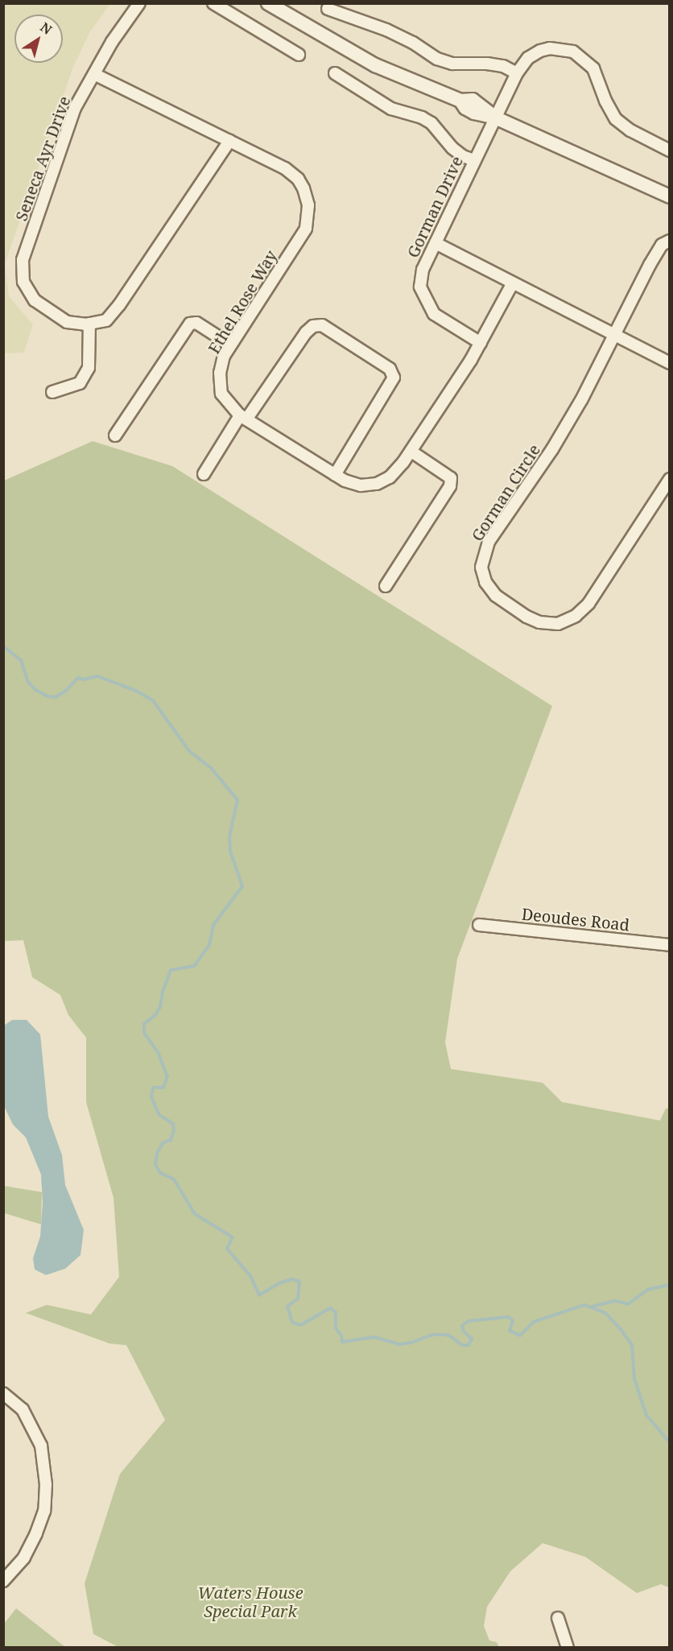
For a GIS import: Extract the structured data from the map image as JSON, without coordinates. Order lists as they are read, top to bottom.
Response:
{
  "streets": {
    "street": [
      "Seneca Ayr Drive",
      "Gorman Drive",
      "Ethel Rose Way",
      "Gorman Circle",
      "Deoudes Road"
    ]
  },
  "crossings": [
    ["Seneca Ayr Drive", "Ethel Rose Way"],
    ["Gorman Drive", "Ethel Rose Way"]
  ],
  "parks": ["Waters House Special Park"],
  "north": "top right"
}
